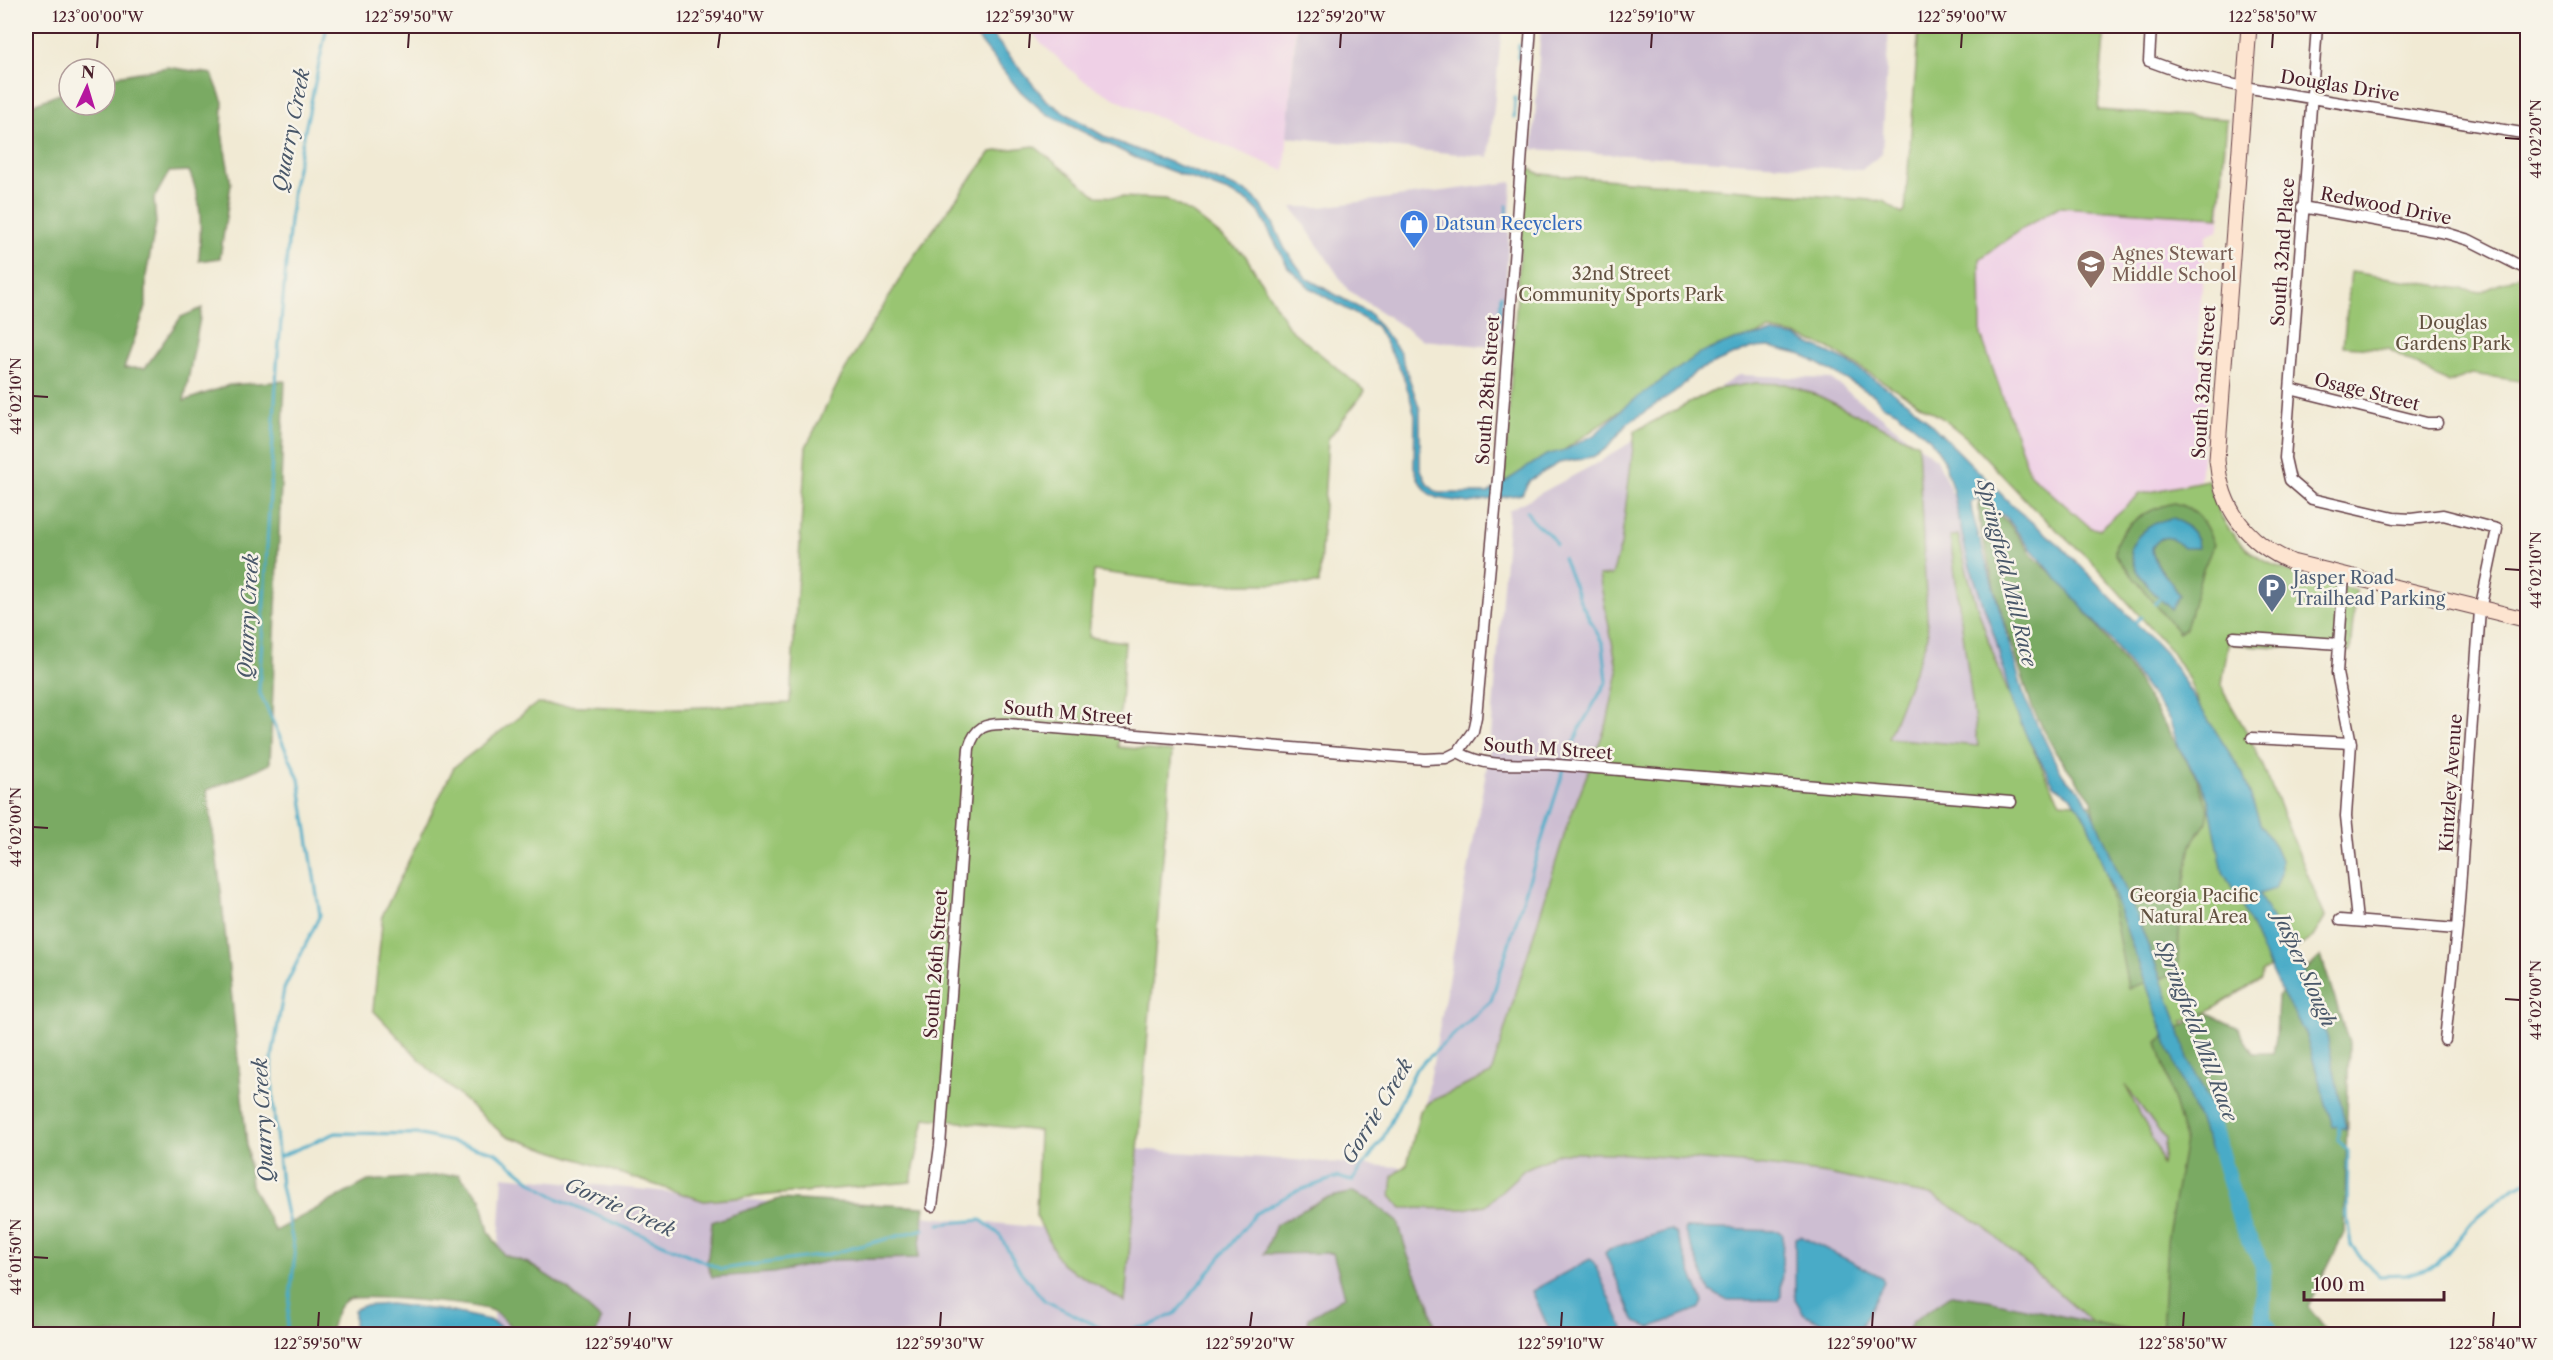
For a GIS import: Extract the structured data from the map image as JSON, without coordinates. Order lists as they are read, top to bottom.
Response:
{
  "streets": {
    "street": [
      "Douglas Drive",
      "Redwood Drive",
      "South 32nd Place",
      "South 32nd Street",
      "South 28th Street",
      "Osage Street",
      "South M Street",
      "Kintzley Avenue",
      "South 26th Street"
    ]
  },
  "crossings": [
    ["Douglas Drive", "South 32nd Place"],
    ["Douglas Drive", "South 32nd Street"],
    ["Redwood Drive", "South 32nd Place"],
    ["South 32nd Place", "Osage Street"],
    ["South 32nd Place", "Kintzley Avenue"],
    ["South 28th Street", "South M Street"],
    ["South M Street", "South 26th Street"]
  ],
  "water": [
    "Quarry Creek",
    "Springfield Mill Race",
    "Jasper Slough",
    "Gorrie Creek"
  ],
  "parks": ["32nd Street Community Sports Park", "Douglas Gardens Park", "Georgia Pacific Natural Area"],
  "places": {
    "shop": ["Datsun Recyclers"],
    "school or university": ["Agnes Stewart Middle School"],
    "parking": ["Jasper Road Trailhead Parking"]
  },
  "scale_bar": "100 m",
  "north": "top",
  "coordinates": [
    "123°00'00\"W",
    "122°59'50\"W",
    "122°59'40\"W",
    "122°59'30\"W",
    "122°59'20\"W",
    "122°59'10\"W",
    "122°59'00\"W",
    "122°58'50\"W",
    "44°02'20\"N",
    "44°02'10\"N",
    "44°02'00\"N",
    "44°01'50\"N",
    "122°58'40\"W"
  ]
}
